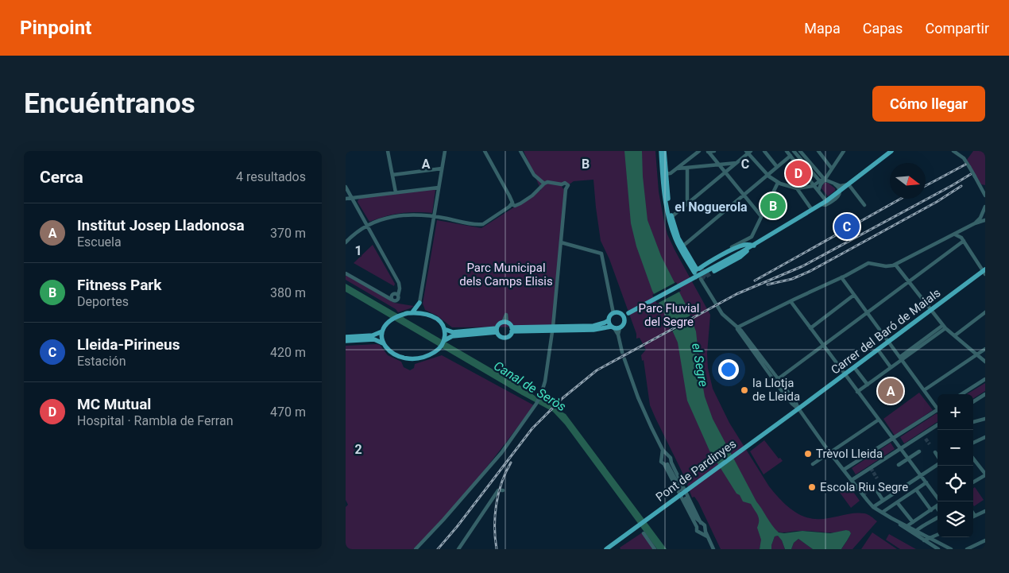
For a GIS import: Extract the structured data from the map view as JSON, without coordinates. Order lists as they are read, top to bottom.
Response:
{
  "streets": {
    "main road": ["Carrer del Baró de Maials", "Pont de Pardinyes"]
  },
  "crossings": [
    ["Carrer del Baró de Maials", "Pont de Pardinyes"]
  ],
  "districts": ["el Noguerola"],
  "water": ["el Segre", "Canal de Seròs"],
  "parks": ["Parc Municipal dels Camps Elisis", "Parc Fluvial del Segre"],
  "places": ["la Llotja de Lleida", "Trèvol Lleida", "Escola Riu Segre"],
  "north": "right",
  "page": {
    "header": "Pinpoint",
    "nav": ["Mapa", "Capas", "Compartir"],
    "buttons": "Cómo llegar",
    "title": "Encuéntranos",
    "heading": ["Cerca", "4 resultados"],
    "pins": [
      "D",
      "B",
      "C",
      "A"
    ],
    "list": [
      {
        "mark": "A",
        "name": "Institut Josep Lladonosa",
        "note": "Escuela",
        "value": "370 m"
      },
      {
        "mark": "B",
        "name": "Fitness Park",
        "note": "Deportes",
        "value": "380 m"
      },
      {
        "mark": "C",
        "name": "Lleida-Pirineus",
        "note": "Estación",
        "value": "420 m"
      },
      {
        "mark": "D",
        "name": "MC Mutual",
        "note": "Hospital · Rambla de Ferran",
        "value": "470 m"
      }
    ],
    "map_buttons": ["+", "−"]
  },
  "grid": {
    "columns": ["A", "B", "C"],
    "rows": ["1", "2"]
  }
}
